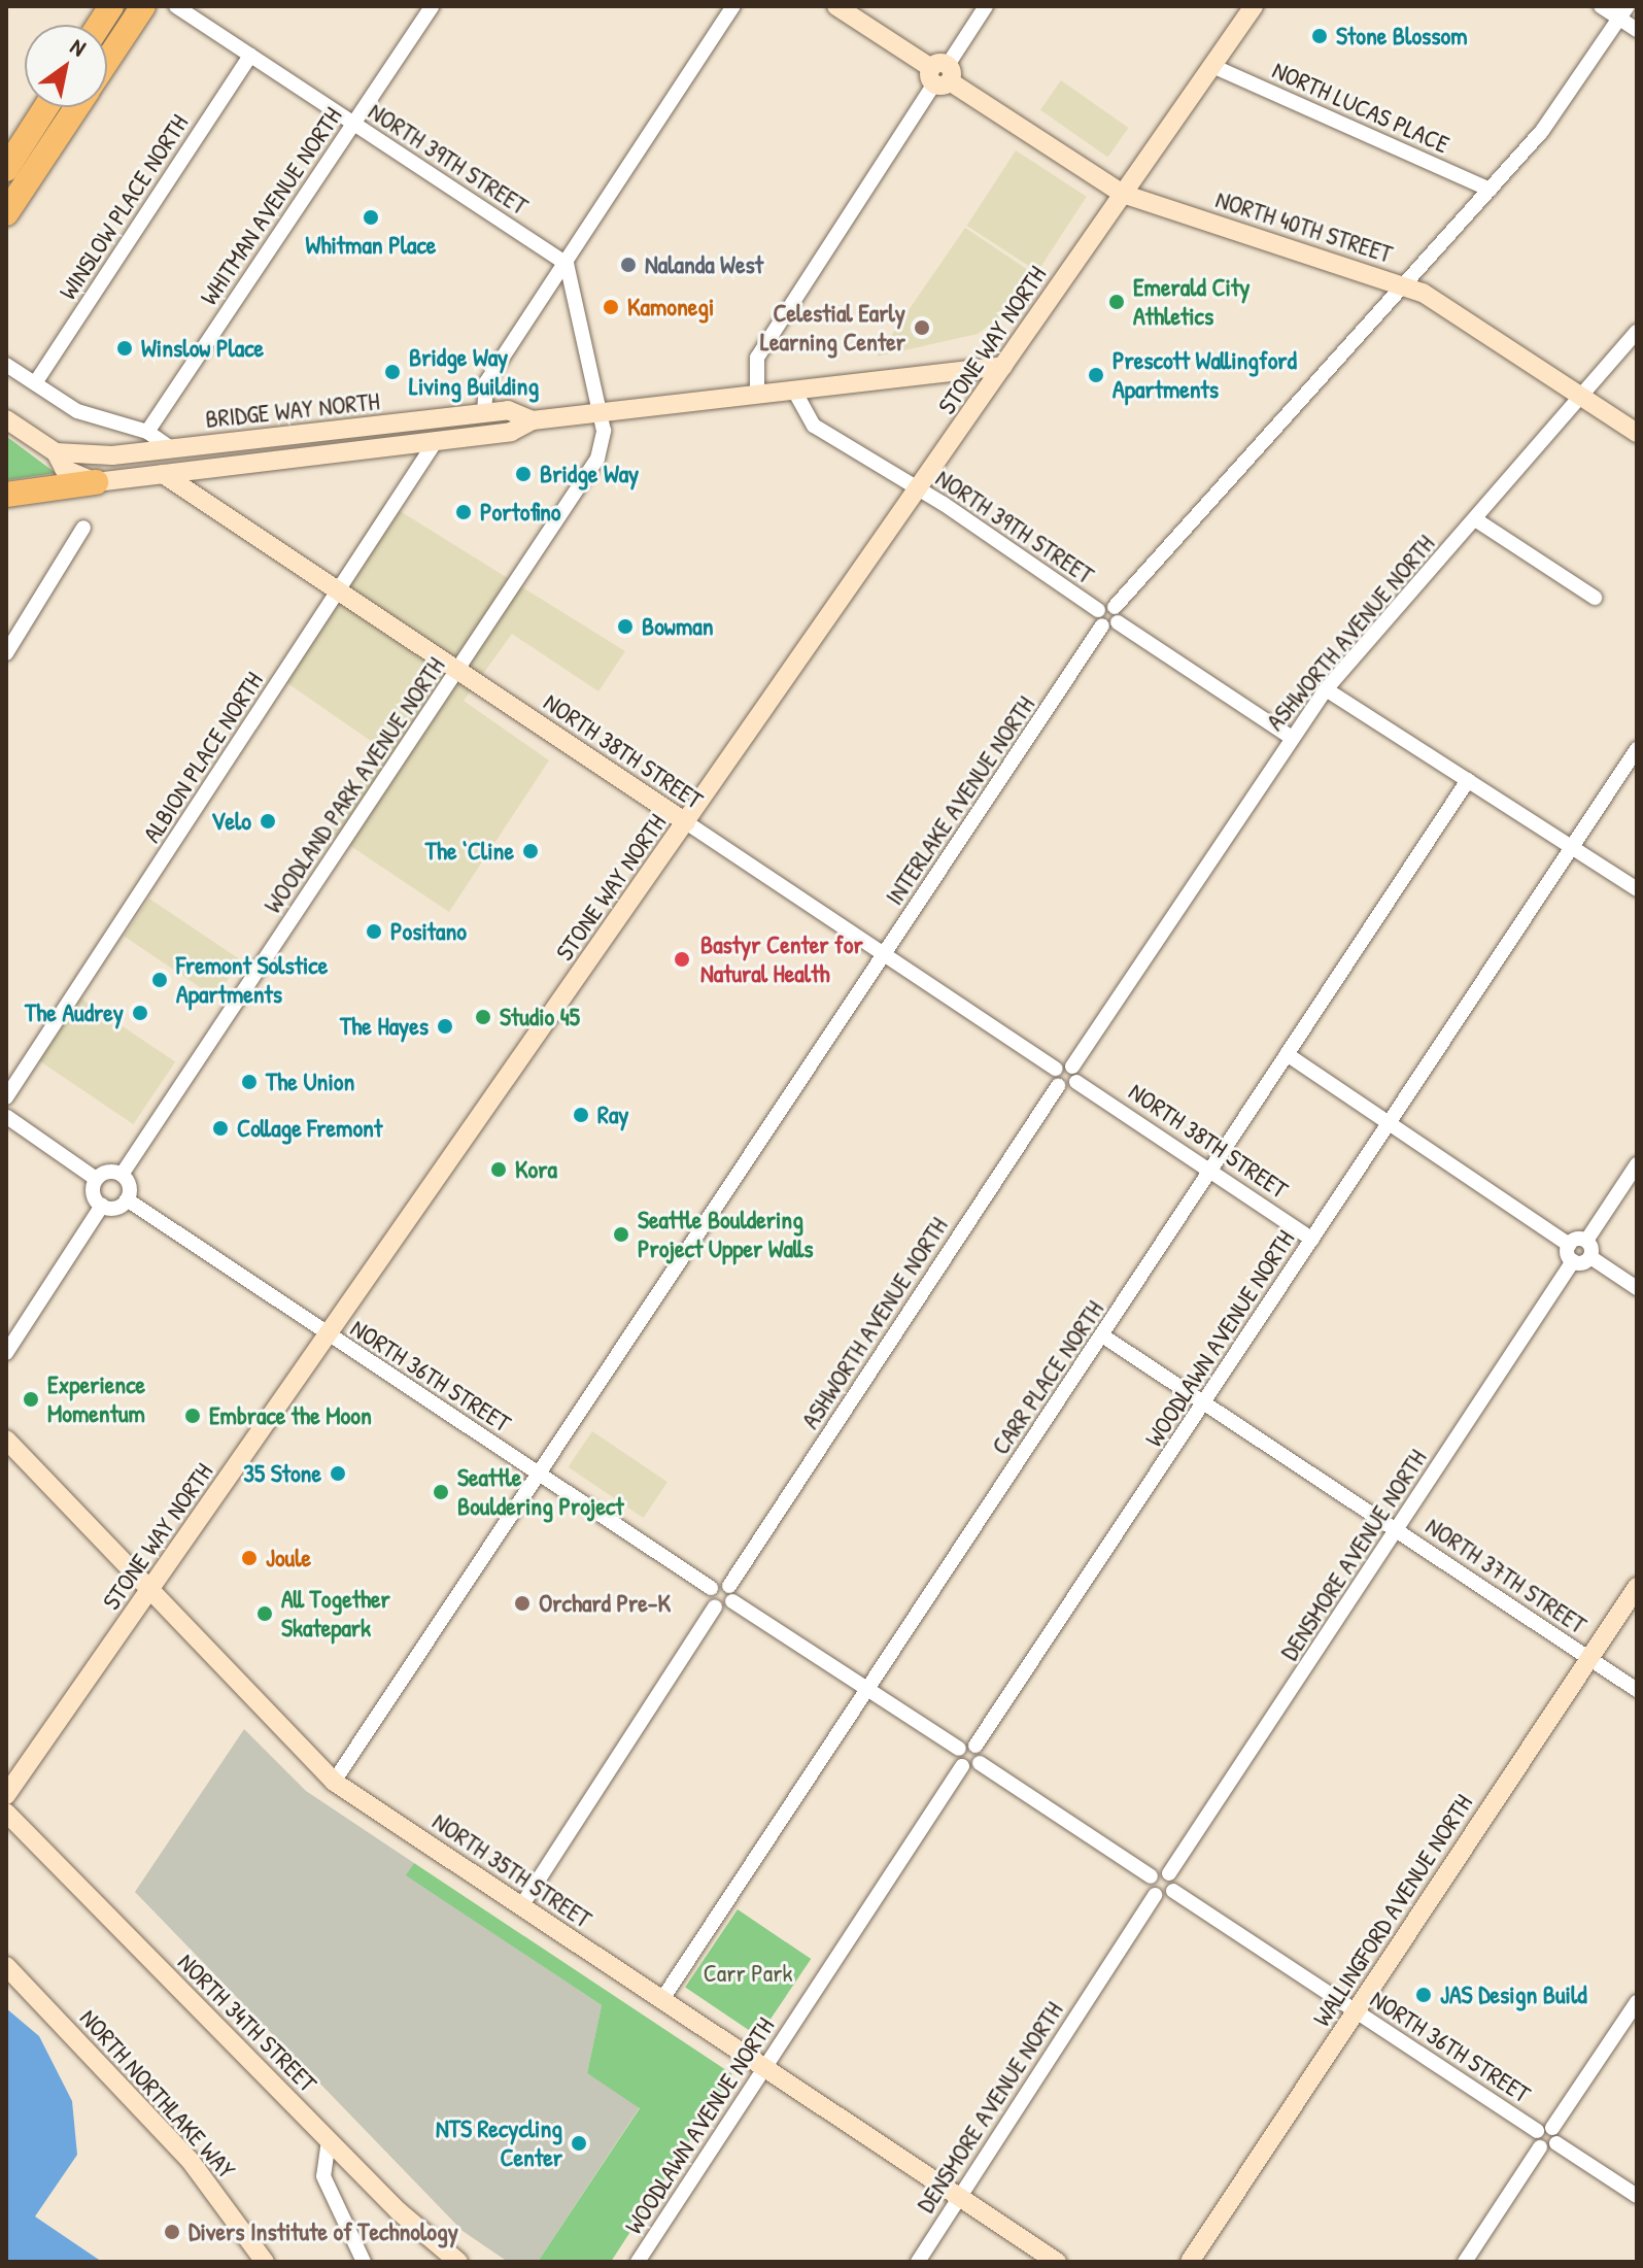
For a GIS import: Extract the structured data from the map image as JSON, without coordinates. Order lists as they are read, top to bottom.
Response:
{
  "streets": {
    "street": [
      "NORTH LUCAS PLACE",
      "NORTH 39TH STREET",
      "WHITMAN AVENUE NORTH",
      "WINSLOW PLACE NORTH",
      "NORTH 40TH STREET",
      "STONE WAY NORTH",
      "BRIDGE WAY NORTH",
      "ASHWORTH AVENUE NORTH",
      "NORTH 38TH STREET",
      "ALBION PLACE NORTH",
      "WOODLAND PARK AVENUE NORTH",
      "INTERLAKE AVENUE NORTH",
      "WOODLAWN AVENUE NORTH",
      "NORTH 36TH STREET",
      "CARR PLACE NORTH",
      "DENSMORE AVENUE NORTH",
      "NORTH 37TH STREET",
      "NORTH 35TH STREET",
      "WALLINGFORD AVENUE NORTH",
      "NORTH 34TH STREET",
      "NORTH NORTHLAKE WAY"
    ]
  },
  "crossings": [
    ["NORTH LUCAS PLACE", "STONE WAY NORTH"],
    ["NORTH LUCAS PLACE", "INTERLAKE AVENUE NORTH"],
    ["NORTH 39TH STREET", "WHITMAN AVENUE NORTH"],
    ["NORTH 39TH STREET", "WINSLOW PLACE NORTH"],
    ["NORTH 39TH STREET", "STONE WAY NORTH"],
    ["NORTH 39TH STREET", "BRIDGE WAY NORTH"],
    ["NORTH 39TH STREET", "INTERLAKE AVENUE NORTH"],
    ["NORTH 40TH STREET", "STONE WAY NORTH"],
    ["NORTH 40TH STREET", "ASHWORTH AVENUE NORTH"],
    ["NORTH 40TH STREET", "INTERLAKE AVENUE NORTH"],
    ["STONE WAY NORTH", "BRIDGE WAY NORTH"],
    ["STONE WAY NORTH", "NORTH 38TH STREET"],
    ["STONE WAY NORTH", "NORTH 36TH STREET"],
    ["STONE WAY NORTH", "NORTH 35TH STREET"],
    ["BRIDGE WAY NORTH", "NORTH 38TH STREET"],
    ["BRIDGE WAY NORTH", "ALBION PLACE NORTH"],
    ["BRIDGE WAY NORTH", "WOODLAND PARK AVENUE NORTH"],
    ["ASHWORTH AVENUE NORTH", "NORTH 36TH STREET"],
    ["NORTH 38TH STREET", "ALBION PLACE NORTH"],
    ["NORTH 38TH STREET", "WOODLAND PARK AVENUE NORTH"],
    ["NORTH 38TH STREET", "INTERLAKE AVENUE NORTH"],
    ["NORTH 38TH STREET", "WOODLAWN AVENUE NORTH"],
    ["NORTH 38TH STREET", "CARR PLACE NORTH"],
    ["WOODLAND PARK AVENUE NORTH", "NORTH 36TH STREET"],
    ["INTERLAKE AVENUE NORTH", "NORTH 36TH STREET"],
    ["INTERLAKE AVENUE NORTH", "NORTH 35TH STREET"],
    ["WOODLAWN AVENUE NORTH", "NORTH 37TH STREET"],
    ["WOODLAWN AVENUE NORTH", "NORTH 35TH STREET"],
    ["NORTH 36TH STREET", "DENSMORE AVENUE NORTH"],
    ["NORTH 36TH STREET", "WALLINGFORD AVENUE NORTH"],
    ["CARR PLACE NORTH", "NORTH 37TH STREET"],
    ["CARR PLACE NORTH", "NORTH 35TH STREET"],
    ["DENSMORE AVENUE NORTH", "NORTH 37TH STREET"],
    ["DENSMORE AVENUE NORTH", "NORTH 35TH STREET"],
    ["NORTH 37TH STREET", "WALLINGFORD AVENUE NORTH"]
  ],
  "parks": ["Carr Park"],
  "places": [
    "Stone Blossom",
    "Whitman Place",
    "Nalanda West",
    "Emerald City Athletics",
    "Kamonegi",
    "Celestial Early Learning Center",
    "Winslow Place",
    "Bridge Way Living Building",
    "Prescott Wallingford Apartments",
    "Bridge Way",
    "Portofino",
    "Bowman",
    "Velo",
    "The ‘Cline",
    "Positano",
    "Bastyr Center for Natural Health",
    "Fremont Solstice Apartments",
    "The Audrey",
    "Studio 45",
    "The Hayes",
    "The Union",
    "Ray",
    "Collage Fremont",
    "Kora",
    "Seattle Bouldering Project Upper Walls",
    "Experience Momentum",
    "Embrace the Moon",
    "35 Stone",
    "Seattle Bouldering Project",
    "Joule",
    "Orchard Pre-K",
    "All Together Skatepark",
    "JAS Design Build",
    "NTS Recycling Center",
    "Divers Institute of Technology"
  ],
  "north": "top right"
}
